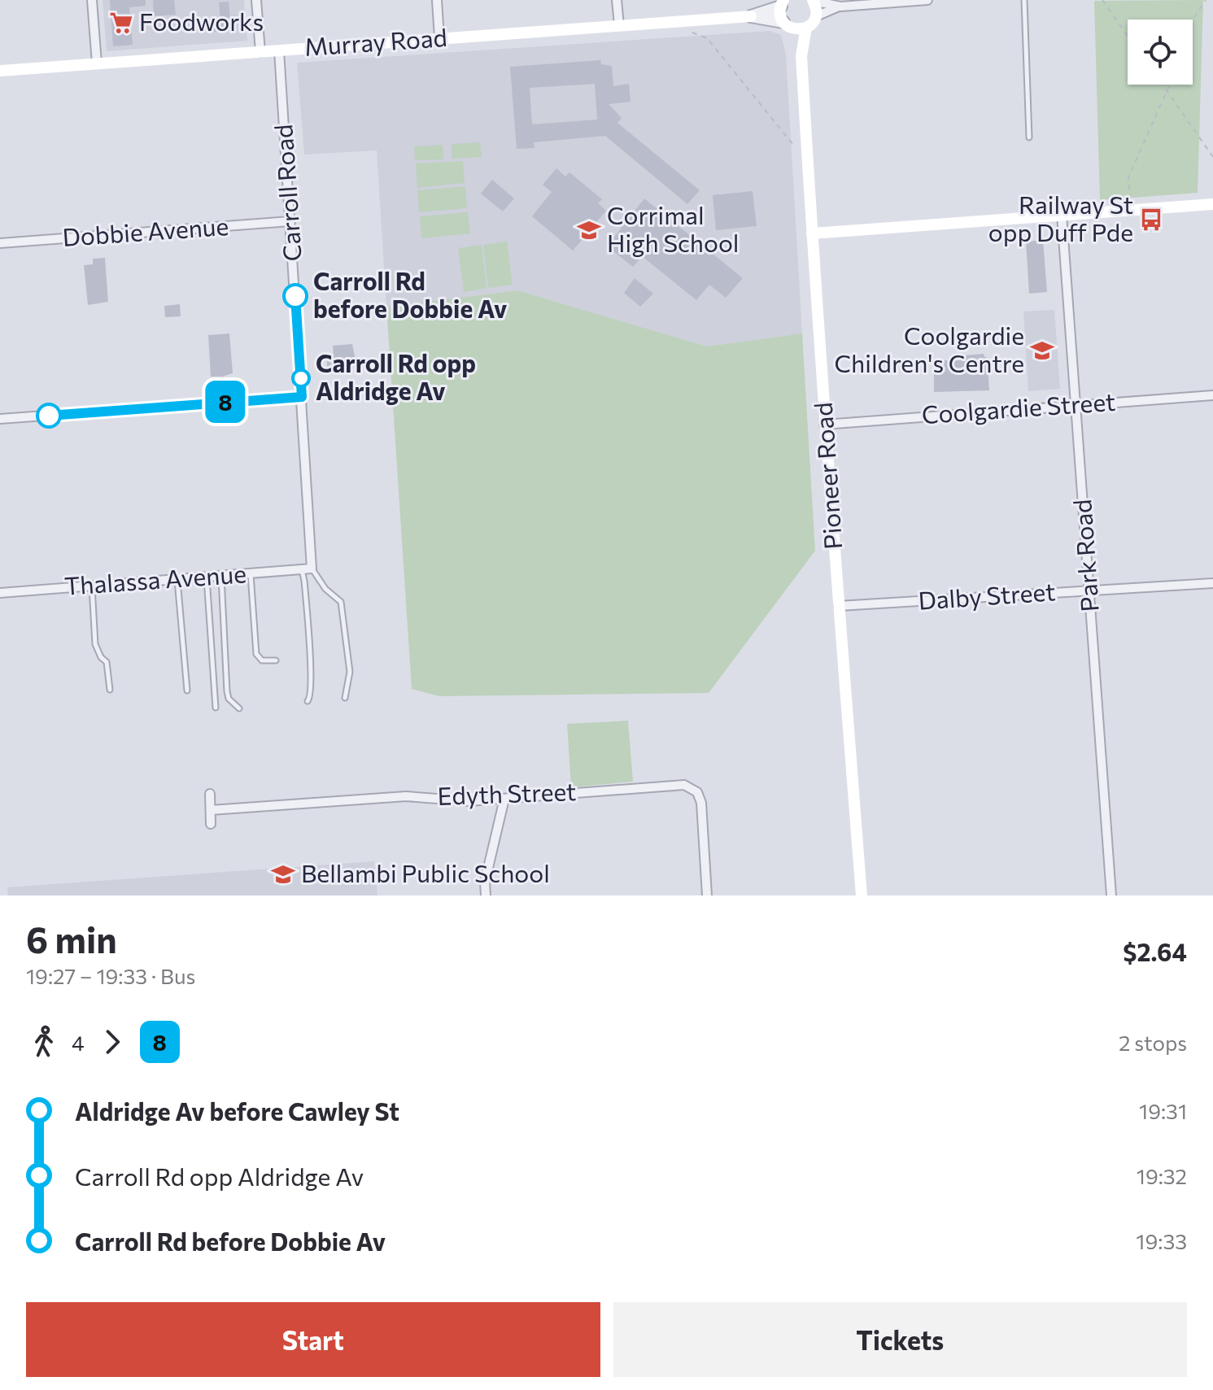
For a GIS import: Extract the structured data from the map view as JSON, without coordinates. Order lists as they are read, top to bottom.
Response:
{
  "streets": {
    "main road": ["Murray Road", "Pioneer Road"],
    "street": [
      "Carroll Road",
      "Dobbie Avenue",
      "Coolgardie Street",
      "Park Road",
      "Thalassa Avenue",
      "Dalby Street",
      "Edyth Street"
    ]
  },
  "crossings": [
    ["Murray Road", "Carroll Road"],
    ["Murray Road", "Pioneer Road"],
    ["Carroll Road", "Dobbie Avenue"],
    ["Carroll Road", "Thalassa Avenue"],
    ["Coolgardie Street", "Pioneer Road"],
    ["Coolgardie Street", "Park Road"],
    ["Pioneer Road", "Dalby Street"],
    ["Park Road", "Dalby Street"]
  ],
  "places": {
    "supermarket": ["Foodworks"],
    "bus stop": ["Railway St opp Duff Pde"],
    "school or university": ["Corrimal High School", "Coolgardie Children's Centre", "Bellambi Public School"],
    "other": ["Carroll Rd before Dobbie Av", "Carroll Rd opp Aldridge Av"]
  },
  "lines": ["bus line 8"],
  "page": {
    "on_map": "8",
    "heading": ["6 min", "19:27 – 19:33 · Bus", "$2.64"],
    "legs": ["4", "8", "2 stops"],
    "list": [
      {
        "name": "Aldridge Av before Cawley St",
        "value": "19:31"
      },
      {
        "name": "Carroll Rd opp Aldridge Av",
        "value": "19:32"
      },
      {
        "name": "Carroll Rd before Dobbie Av",
        "value": "19:33"
      }
    ],
    "buttons": ["Start", "Tickets"]
  }
}
